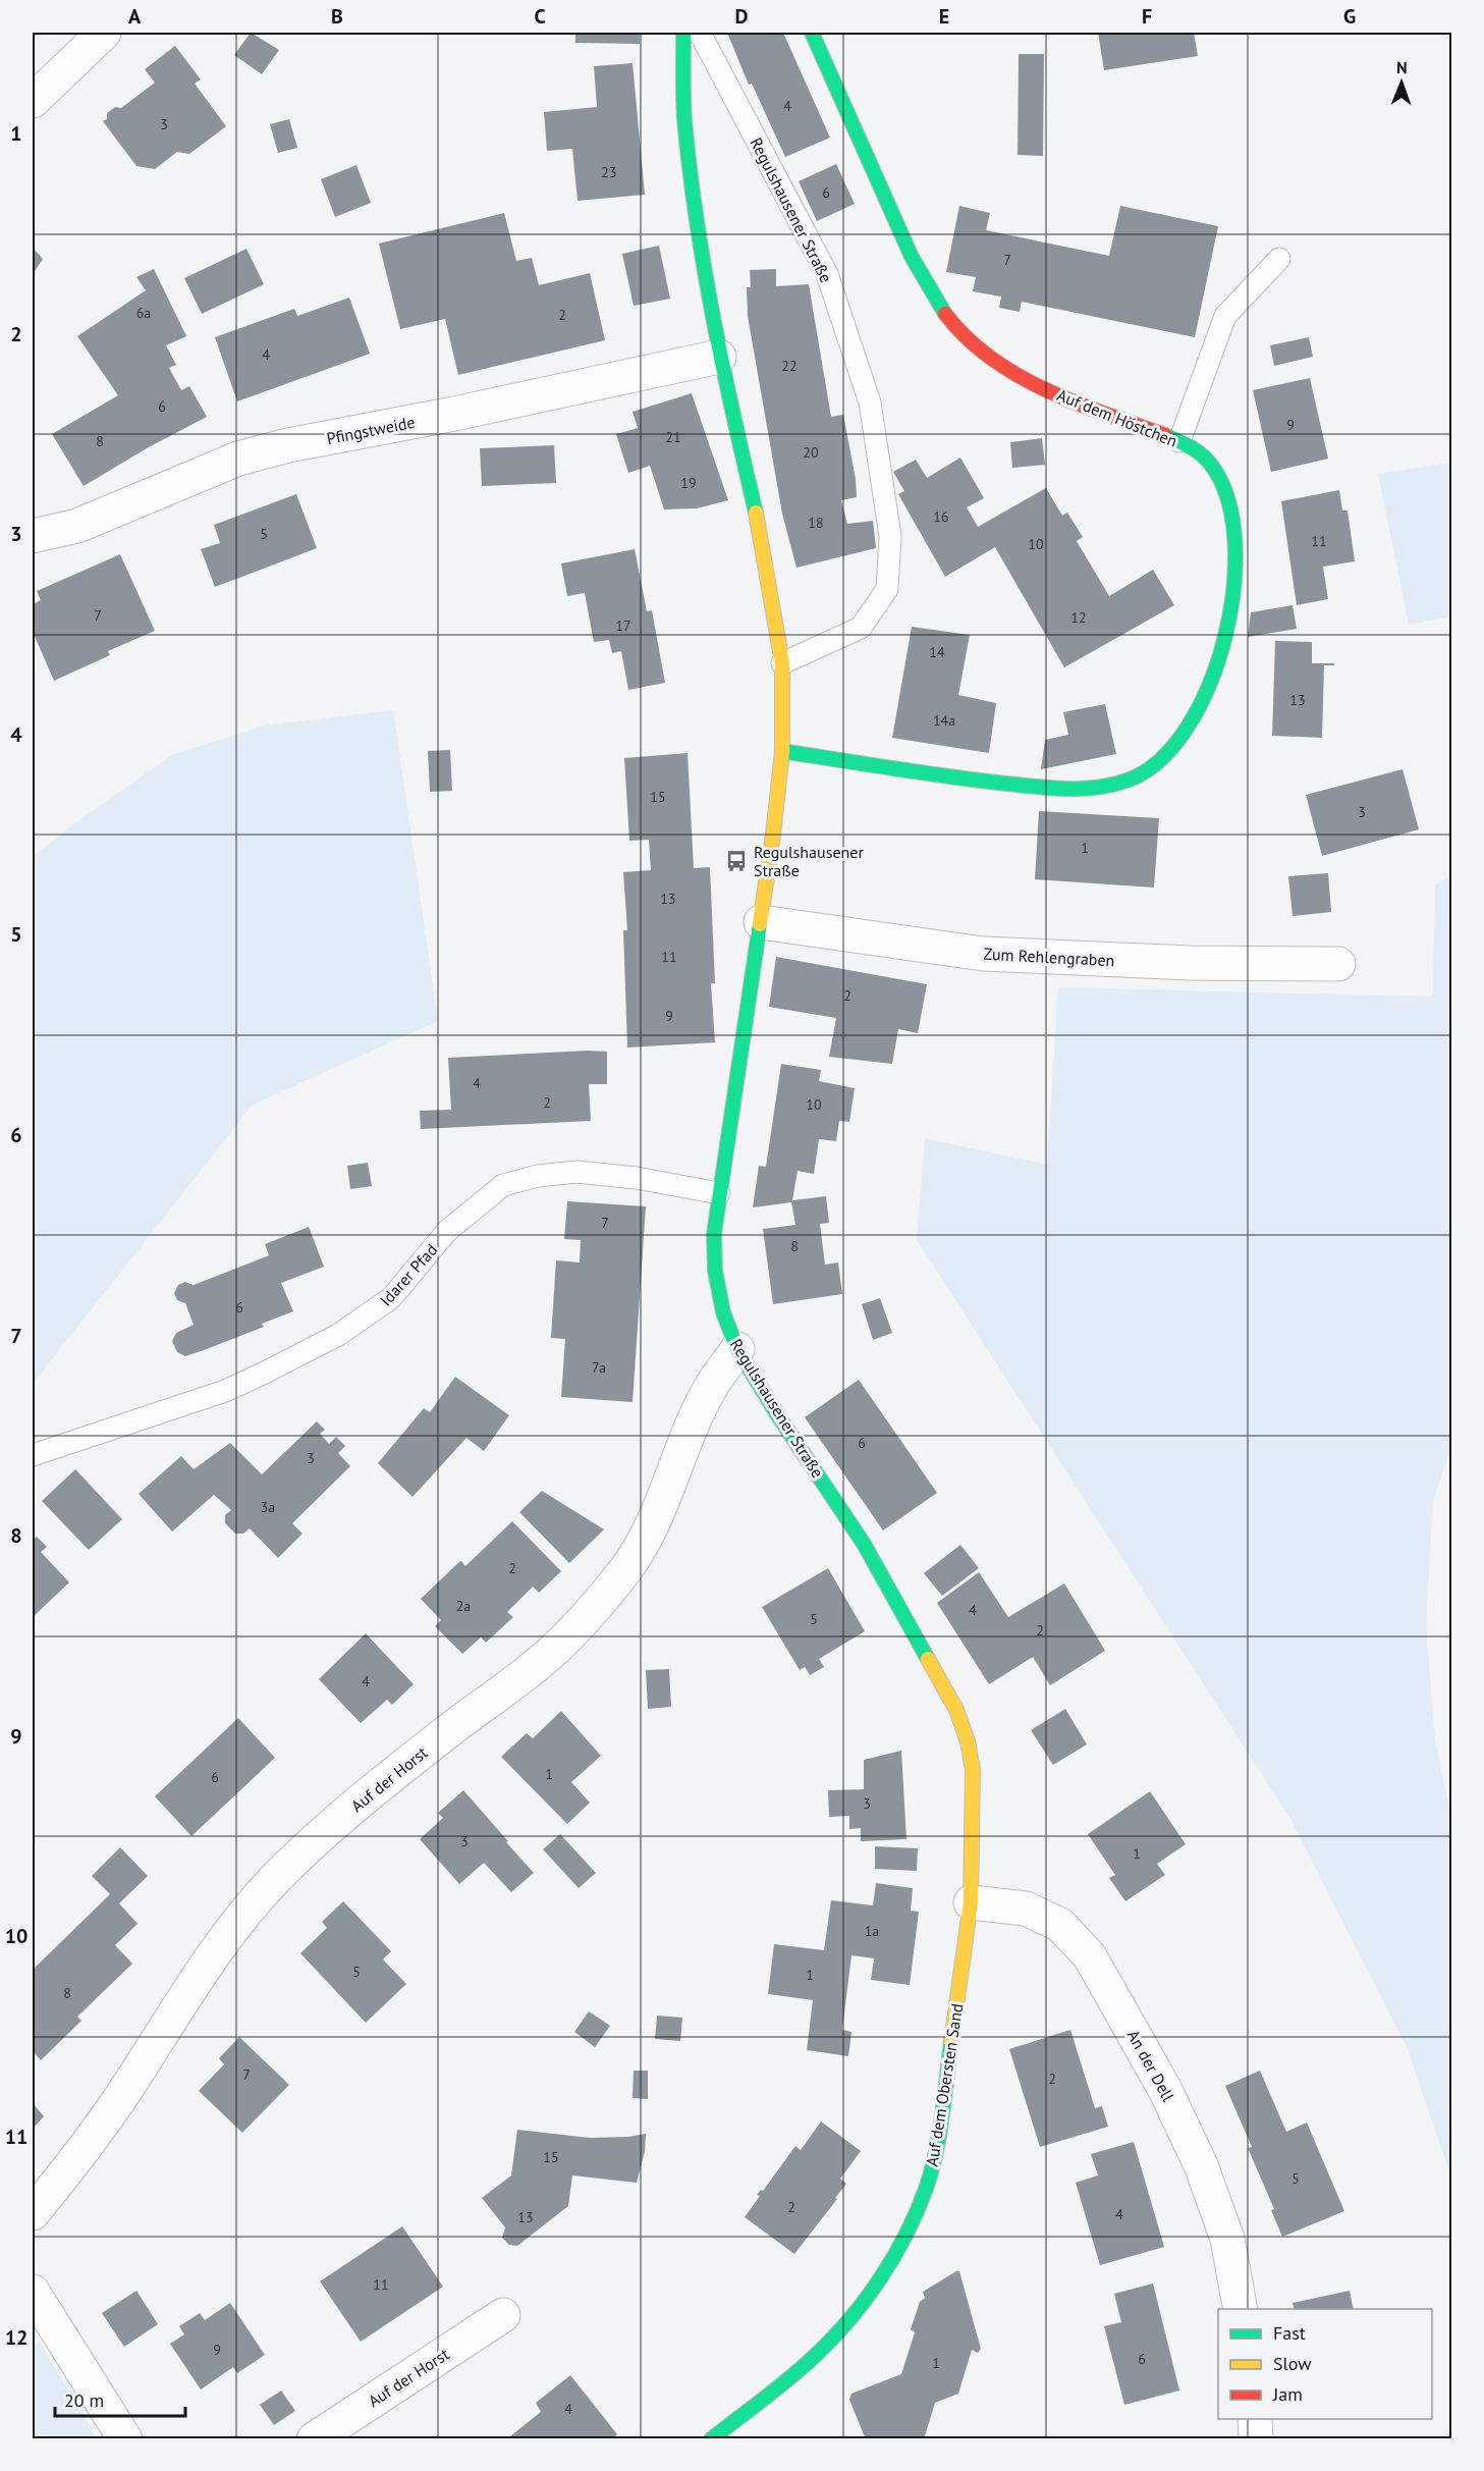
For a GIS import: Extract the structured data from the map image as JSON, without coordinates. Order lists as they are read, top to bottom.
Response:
{
  "streets": {
    "street": [
      "Regulshausener Straße",
      "Auf dem Höstchen",
      "Pfingstweide",
      "Zum Rehlengraben",
      "Auf der Horst",
      "An der Dell",
      "Auf dem Obersten Sand"
    ],
    "lane": ["Idarer Pfad"]
  },
  "crossings": [
    ["Regulshausener Straße", "Auf dem Höstchen"],
    ["Regulshausener Straße", "Pfingstweide"],
    ["Regulshausener Straße", "Zum Rehlengraben"],
    ["Regulshausener Straße", "Idarer Pfad"],
    ["Regulshausener Straße", "Auf der Horst"],
    ["Regulshausener Straße", "An der Dell"],
    ["Regulshausener Straße", "Auf dem Obersten Sand"],
    ["An der Dell", "Auf dem Obersten Sand"]
  ],
  "places": {
    "bus stop": ["Regulshausener Straße"]
  },
  "house_numbers": [
    "4",
    "3",
    "23",
    "6",
    "7",
    "6a",
    "2",
    "4",
    "22",
    "6",
    "9",
    "21",
    "8",
    "20",
    "19",
    "16",
    "18",
    "5",
    "11",
    "10",
    "7",
    "12",
    "17",
    "14",
    "13",
    "14a",
    "15",
    "3",
    "1",
    "13",
    "11",
    "2",
    "9",
    "4",
    "2",
    "10",
    "7",
    "8",
    "6",
    "7a",
    "6",
    "3",
    "3a",
    "2",
    "2a",
    "4",
    "5",
    "2",
    "4",
    "1",
    "6",
    "3",
    "3",
    "1",
    "1a",
    "5",
    "1",
    "8",
    "7",
    "2",
    "15",
    "5",
    "2",
    "4",
    "13",
    "11",
    "9",
    "6",
    "1",
    "4"
  ],
  "legend": ["Fast", "Slow", "Jam"],
  "scale_bar": "20 m",
  "north": "top",
  "grid": {
    "columns": [
      "A",
      "B",
      "C",
      "D",
      "E",
      "F",
      "G"
    ],
    "rows": [
      "1",
      "2",
      "3",
      "4",
      "5",
      "6",
      "7",
      "8",
      "9",
      "10",
      "11",
      "12"
    ]
  }
}
